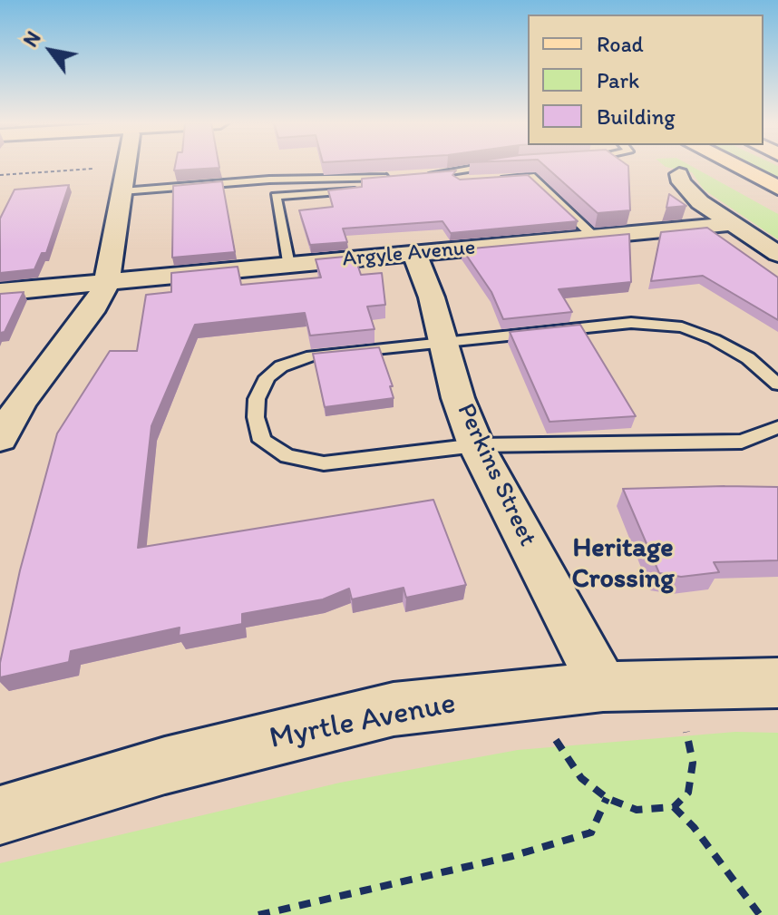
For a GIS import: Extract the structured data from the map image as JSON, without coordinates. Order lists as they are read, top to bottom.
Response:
{
  "streets": {
    "street": ["Argyle Avenue", "Perkins Street", "Myrtle Avenue"]
  },
  "crossings": [
    ["Argyle Avenue", "Perkins Street"],
    ["Perkins Street", "Myrtle Avenue"]
  ],
  "districts": ["Heritage Crossing"],
  "legend": ["Road", "Park", "Building"],
  "north": "top left"
}
